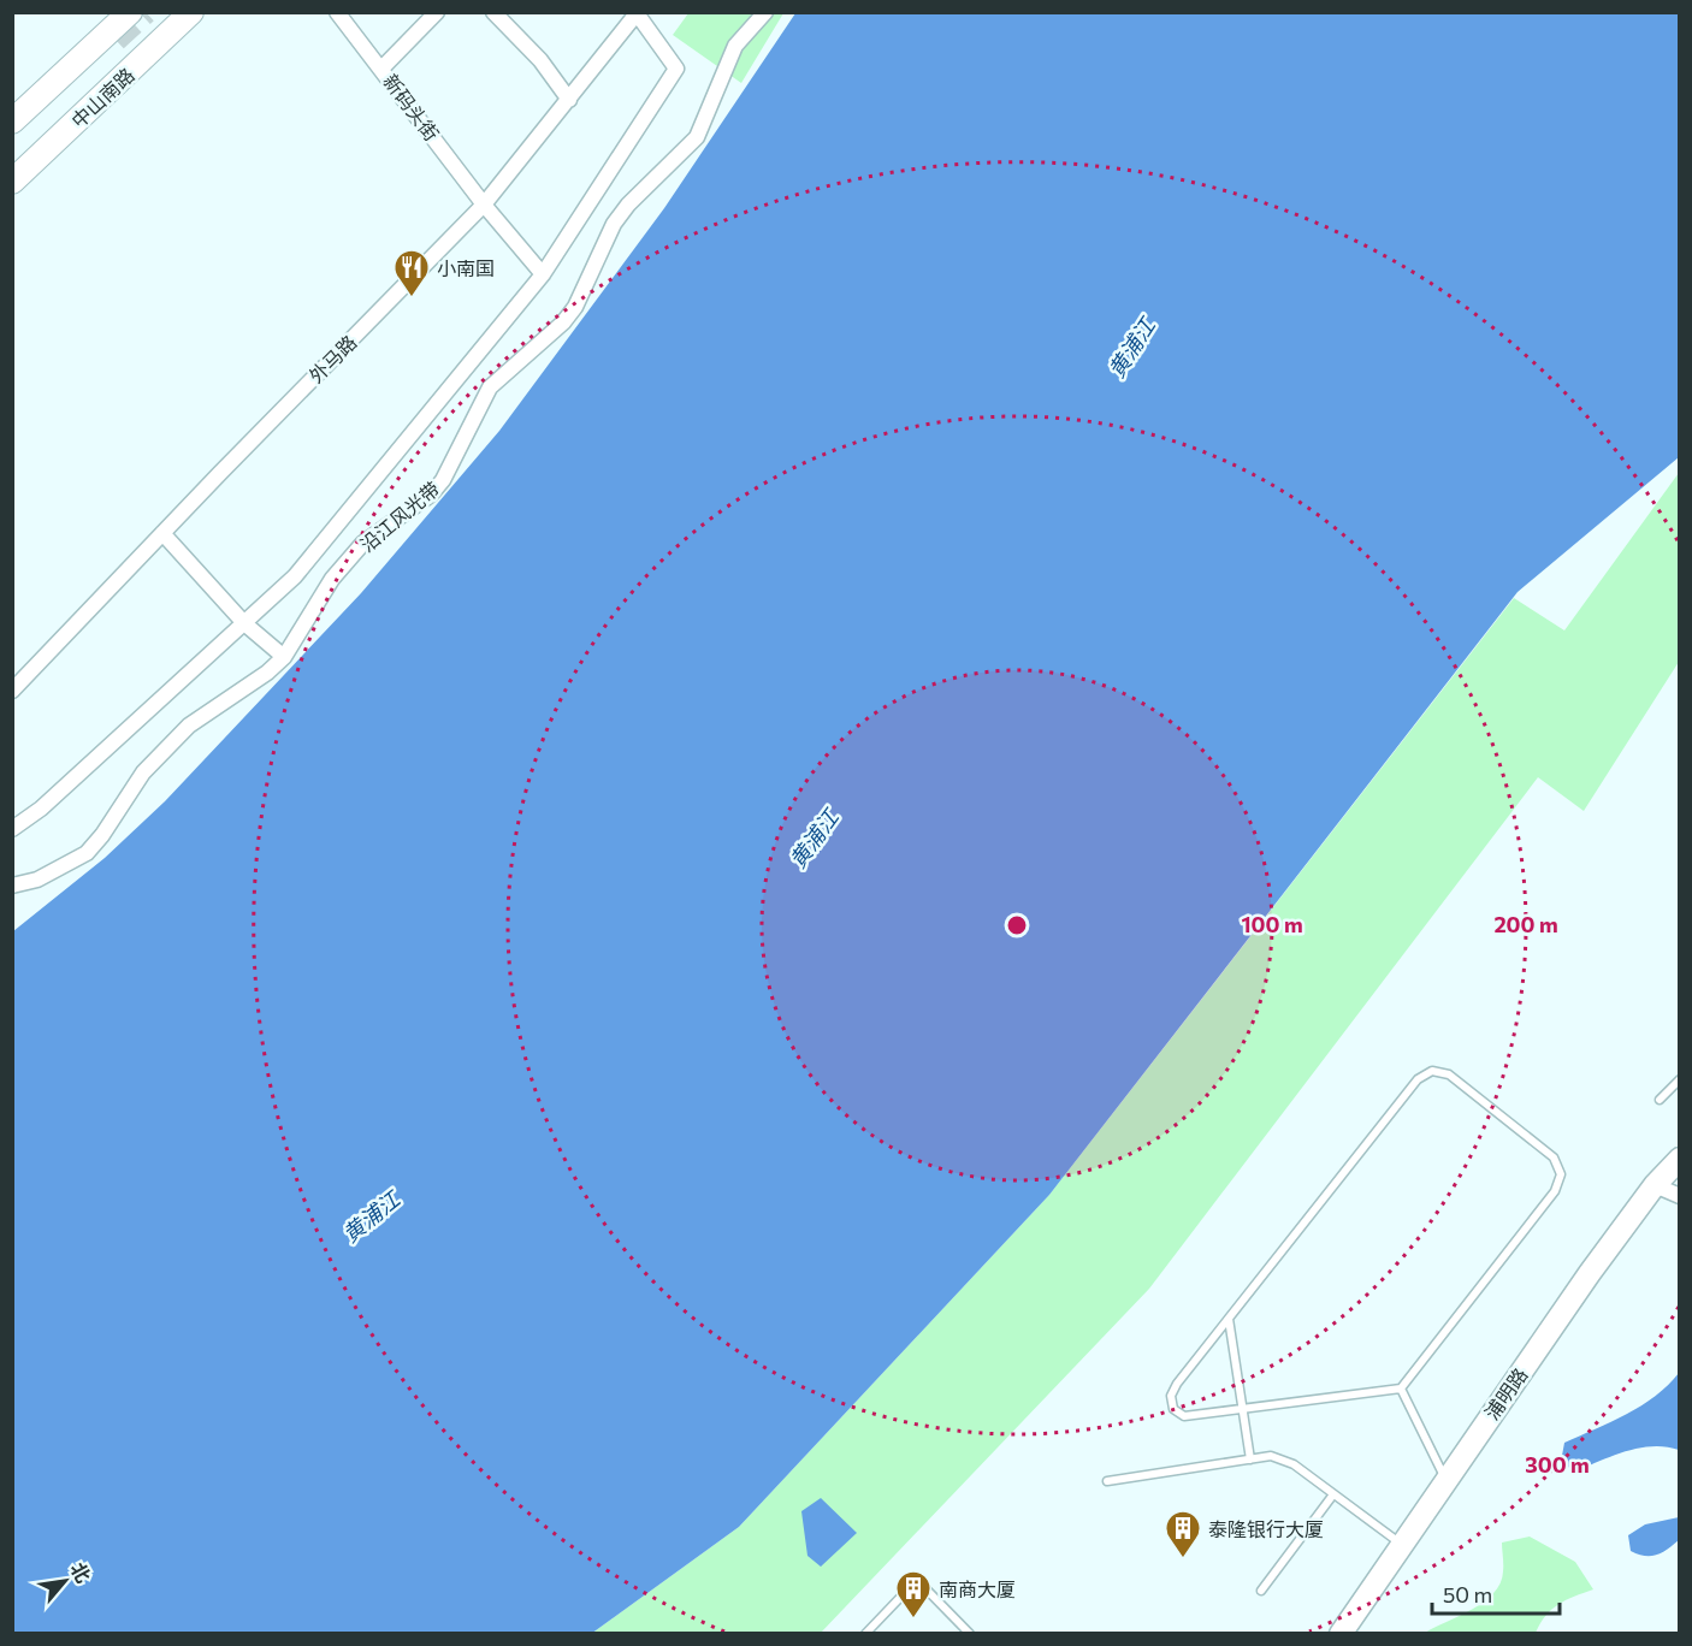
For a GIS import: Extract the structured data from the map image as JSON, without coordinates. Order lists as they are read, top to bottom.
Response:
{
  "streets": {
    "main road": ["中山南路", "浦明路"],
    "street": ["新码头街", "外马路", "沿江风光带"]
  },
  "crossings": [
    ["新码头街", "外马路"]
  ],
  "water": ["黄浦江"],
  "places": {
    "restaurant": ["小南国"],
    "building": ["泰隆银行大厦", "南商大厦"]
  },
  "scale_bar": "50 m",
  "north": "top right",
  "rings": ["100 m", "200 m", "300 m"]
}
